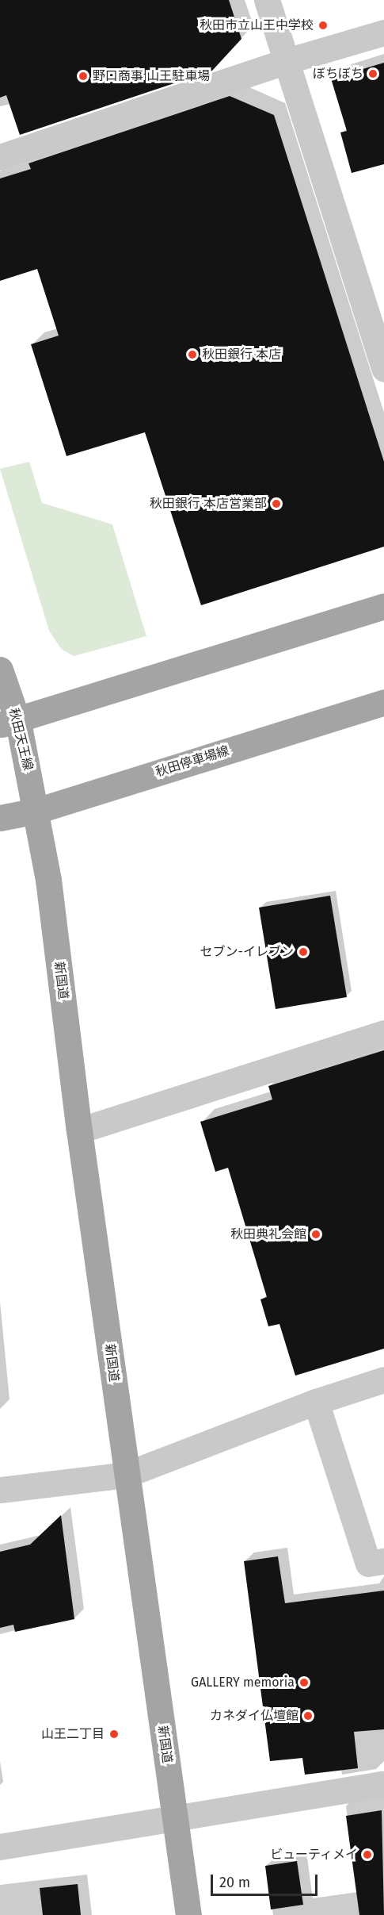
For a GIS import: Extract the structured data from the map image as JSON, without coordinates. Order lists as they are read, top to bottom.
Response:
{
  "streets": {
    "main road": ["秋田天王線", "秋田停車場線", "新国道"]
  },
  "crossings": [
    ["秋田天王線", "秋田停車場線"],
    ["秋田天王線", "新国道"],
    ["秋田停車場線", "新国道"]
  ],
  "places": [
    "秋田市立山王中学校",
    "ぼちぼち",
    "野口商事 山王駐車場",
    "秋田銀行 本店",
    "秋田銀行 本店営業部",
    "セブン-イレブン",
    "秋田典礼会館",
    "GALLERY memoria",
    "カネダイ仏壇館",
    "山王二丁目",
    "ビューティメイ"
  ],
  "scale_bar": "20 m"
}
